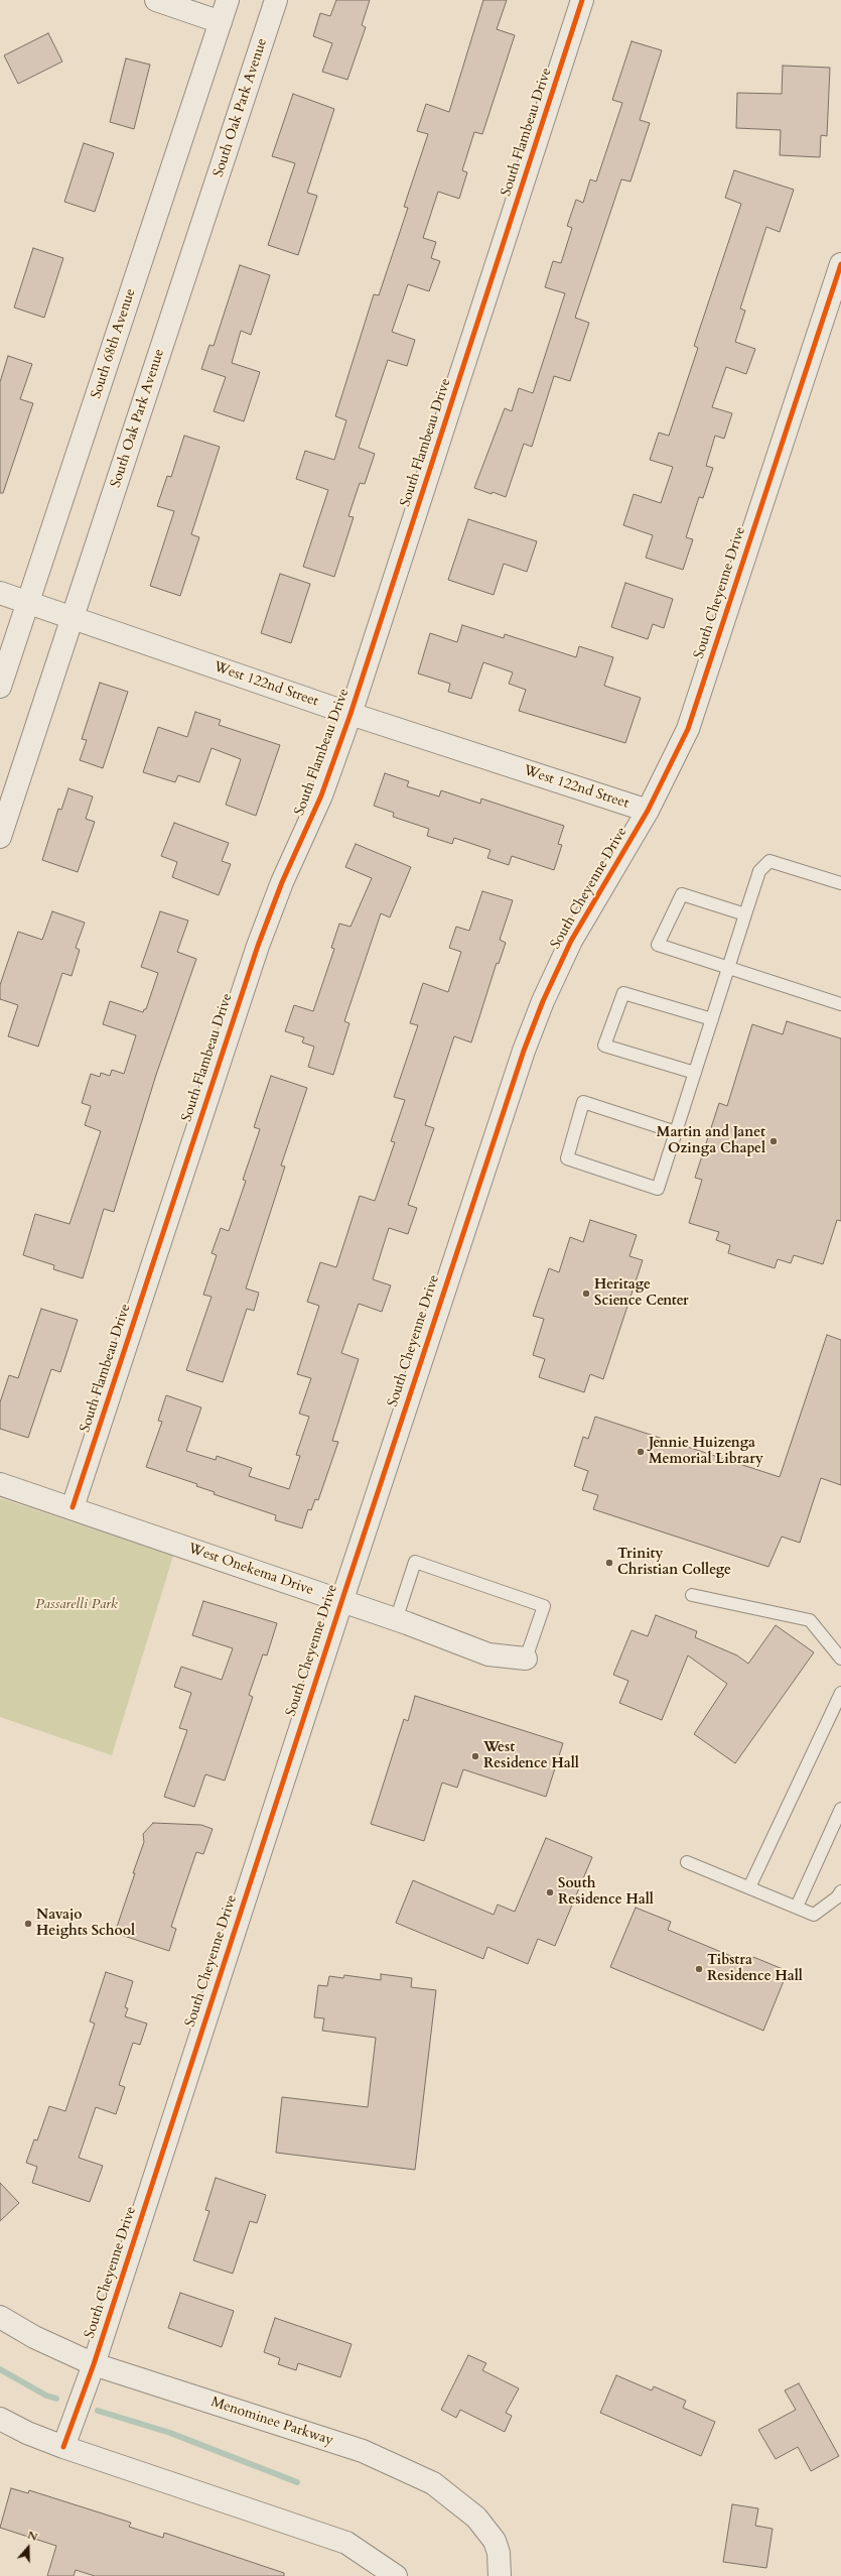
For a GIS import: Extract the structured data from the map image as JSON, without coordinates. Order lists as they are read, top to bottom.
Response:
{
  "streets": {
    "street": [
      "South Oak Park Avenue",
      "South Flambeau Drive",
      "South 68th Avenue",
      "South Cheyenne Drive",
      "West 122nd Street",
      "West Onekema Drive",
      "Menominee Parkway"
    ]
  },
  "crossings": [
    ["South Oak Park Avenue", "West 122nd Street"],
    ["South Flambeau Drive", "West 122nd Street"],
    ["South Flambeau Drive", "West Onekema Drive"],
    ["South 68th Avenue", "West 122nd Street"],
    ["South Cheyenne Drive", "West 122nd Street"],
    ["South Cheyenne Drive", "West Onekema Drive"],
    ["South Cheyenne Drive", "Menominee Parkway"]
  ],
  "parks": ["Passarelli Park"],
  "places": [
    "Martin and Janet Ozinga Chapel",
    "Heritage Science Center",
    "Jennie Huizenga Memorial Library",
    "Trinity Christian College",
    "West Residence Hall",
    "South Residence Hall",
    "Navajo Heights School",
    "Tibstra Residence Hall"
  ],
  "north": "top"
}
